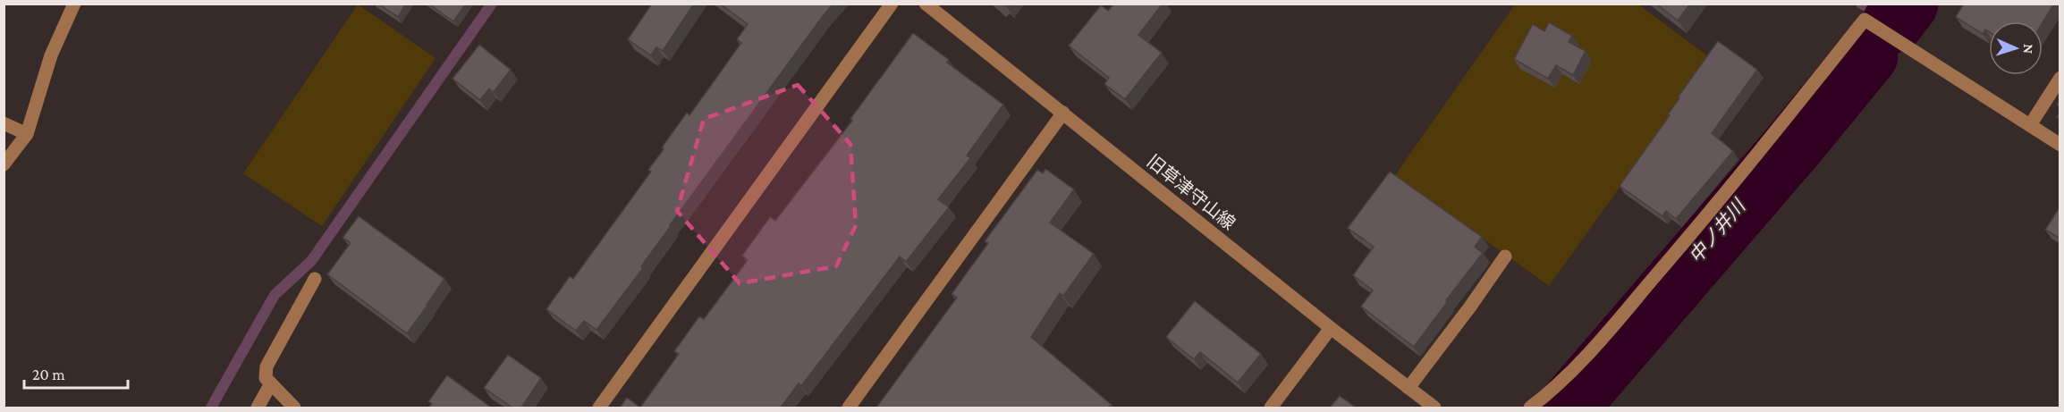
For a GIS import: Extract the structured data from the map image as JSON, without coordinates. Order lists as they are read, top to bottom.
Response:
{
  "streets": {
    "street": ["旧草津守山線"]
  },
  "water": ["中ノ井川"],
  "scale_bar": "20 m",
  "north": "right"
}
